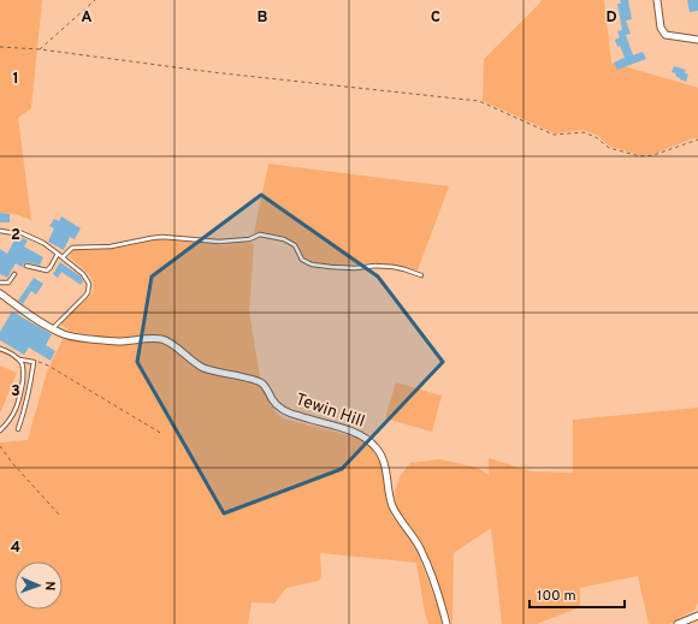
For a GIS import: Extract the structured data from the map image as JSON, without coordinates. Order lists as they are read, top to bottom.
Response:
{
  "streets": {
    "street": ["Tewin Hill"]
  },
  "scale_bar": "100 m",
  "north": "right",
  "grid": {
    "columns": [
      "A",
      "B",
      "C",
      "D"
    ],
    "rows": [
      "1",
      "2",
      "3",
      "4"
    ]
  }
}
